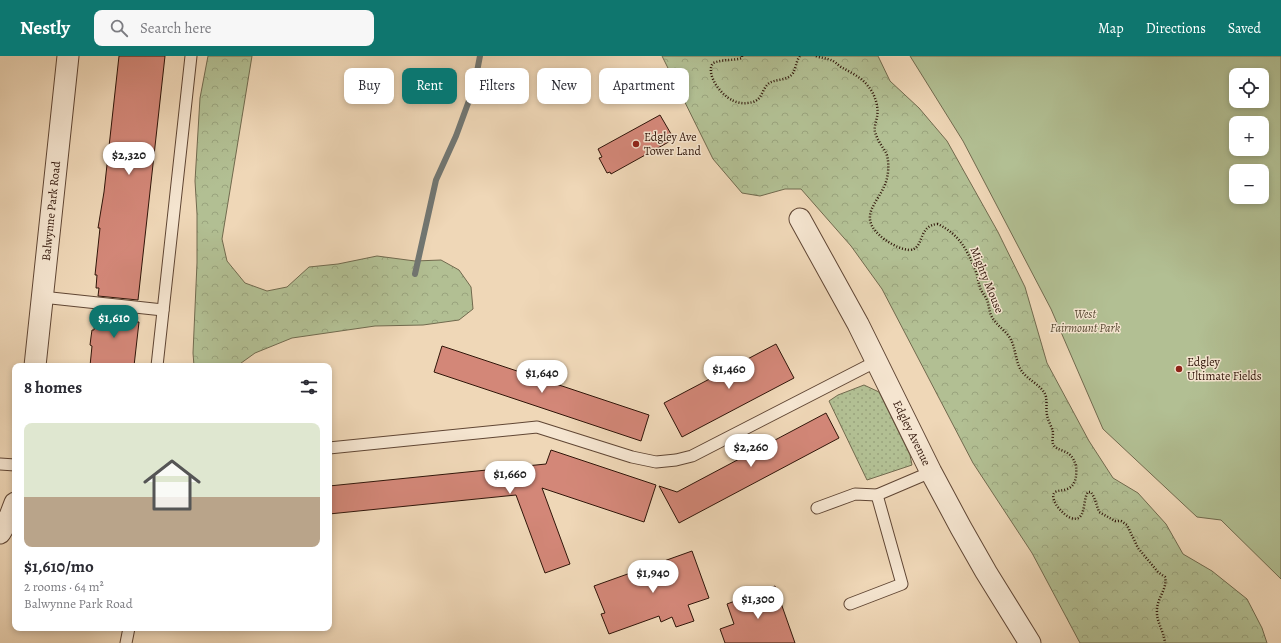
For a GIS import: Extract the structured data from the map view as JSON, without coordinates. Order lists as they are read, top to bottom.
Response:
{
  "streets": {
    "street": ["Balwynne Park Road", "Edgley Avenue"],
    "path": ["Mighty Mouse"]
  },
  "parks": ["West Fairmount Park"],
  "places": ["Edgley Ave Tower Land", "Edgley Ultimate Fields"],
  "page": {
    "header": "Nestly",
    "search": "Search here",
    "nav": ["Map", "Directions", "Saved"],
    "map_buttons": ["+", "−"],
    "chip": [
      "Buy",
      "Rent",
      "Filters",
      "New",
      "Apartment"
    ],
    "price": [
      "$2,320",
      "$1,610",
      "$1,460",
      "$1,640",
      "$2,260",
      "$1,660",
      "$1,940",
      "$1,300"
    ],
    "heading": "8 homes",
    "list": [
      {
        "name": "$1,610/mo",
        "note": "2 rooms · 64 m² · Balwynne Park Road"
      }
    ]
  }
}
